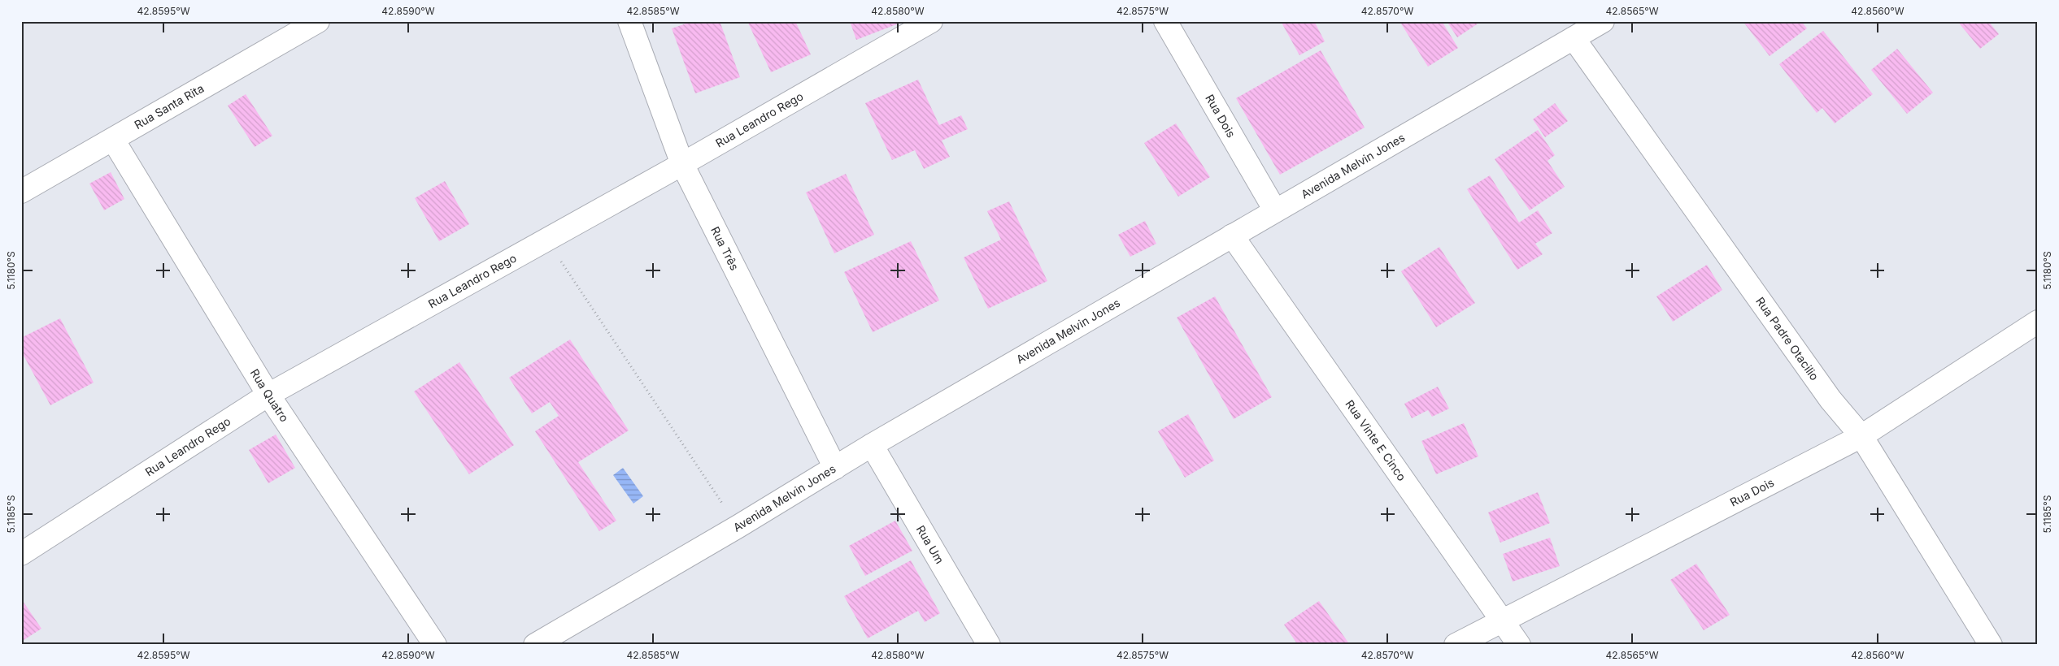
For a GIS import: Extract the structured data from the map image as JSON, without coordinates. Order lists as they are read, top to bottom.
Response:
{
  "streets": {
    "street": [
      "Rua Santa Rita",
      "Rua Dois",
      "Rua Leandro Rego",
      "Avenida Melvin Jones",
      "Rua Três",
      "Rua Padre Otacilio",
      "Rua Quatro",
      "Rua Vinte E Cinco",
      "Rua Um"
    ]
  },
  "crossings": [
    ["Rua Santa Rita", "Rua Quatro"],
    ["Rua Dois", "Avenida Melvin Jones"],
    ["Rua Dois", "Rua Padre Otacilio"],
    ["Rua Dois", "Rua Vinte E Cinco"],
    ["Rua Leandro Rego", "Rua Três"],
    ["Rua Leandro Rego", "Rua Quatro"],
    ["Avenida Melvin Jones", "Rua Três"],
    ["Avenida Melvin Jones", "Rua Padre Otacilio"],
    ["Avenida Melvin Jones", "Rua Vinte E Cinco"],
    ["Avenida Melvin Jones", "Rua Um"]
  ],
  "coordinates": [
    "42.8595°W",
    "42.8590°W",
    "42.8585°W",
    "42.8580°W",
    "42.8575°W",
    "42.8570°W",
    "42.8565°W",
    "42.8560°W",
    "5.1180°S",
    "5.1185°S"
  ]
}
